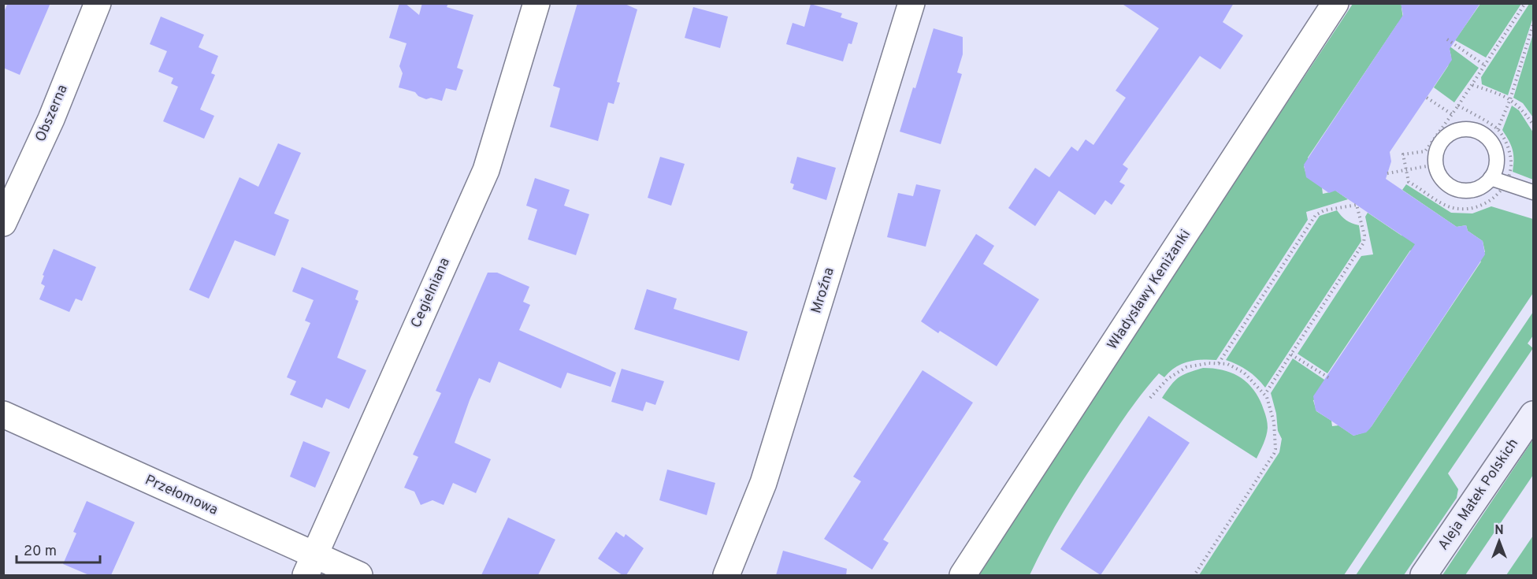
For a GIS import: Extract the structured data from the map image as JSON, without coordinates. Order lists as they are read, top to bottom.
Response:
{
  "streets": {
    "street": [
      "Obszerna",
      "Władysławy Keniżanki",
      "Mroźna",
      "Cegielniana",
      "Aleja Matek Polskich",
      "Przełomowa"
    ]
  },
  "crossings": [
    ["Cegielniana", "Przełomowa"]
  ],
  "scale_bar": "20 m",
  "north": "top"
}
